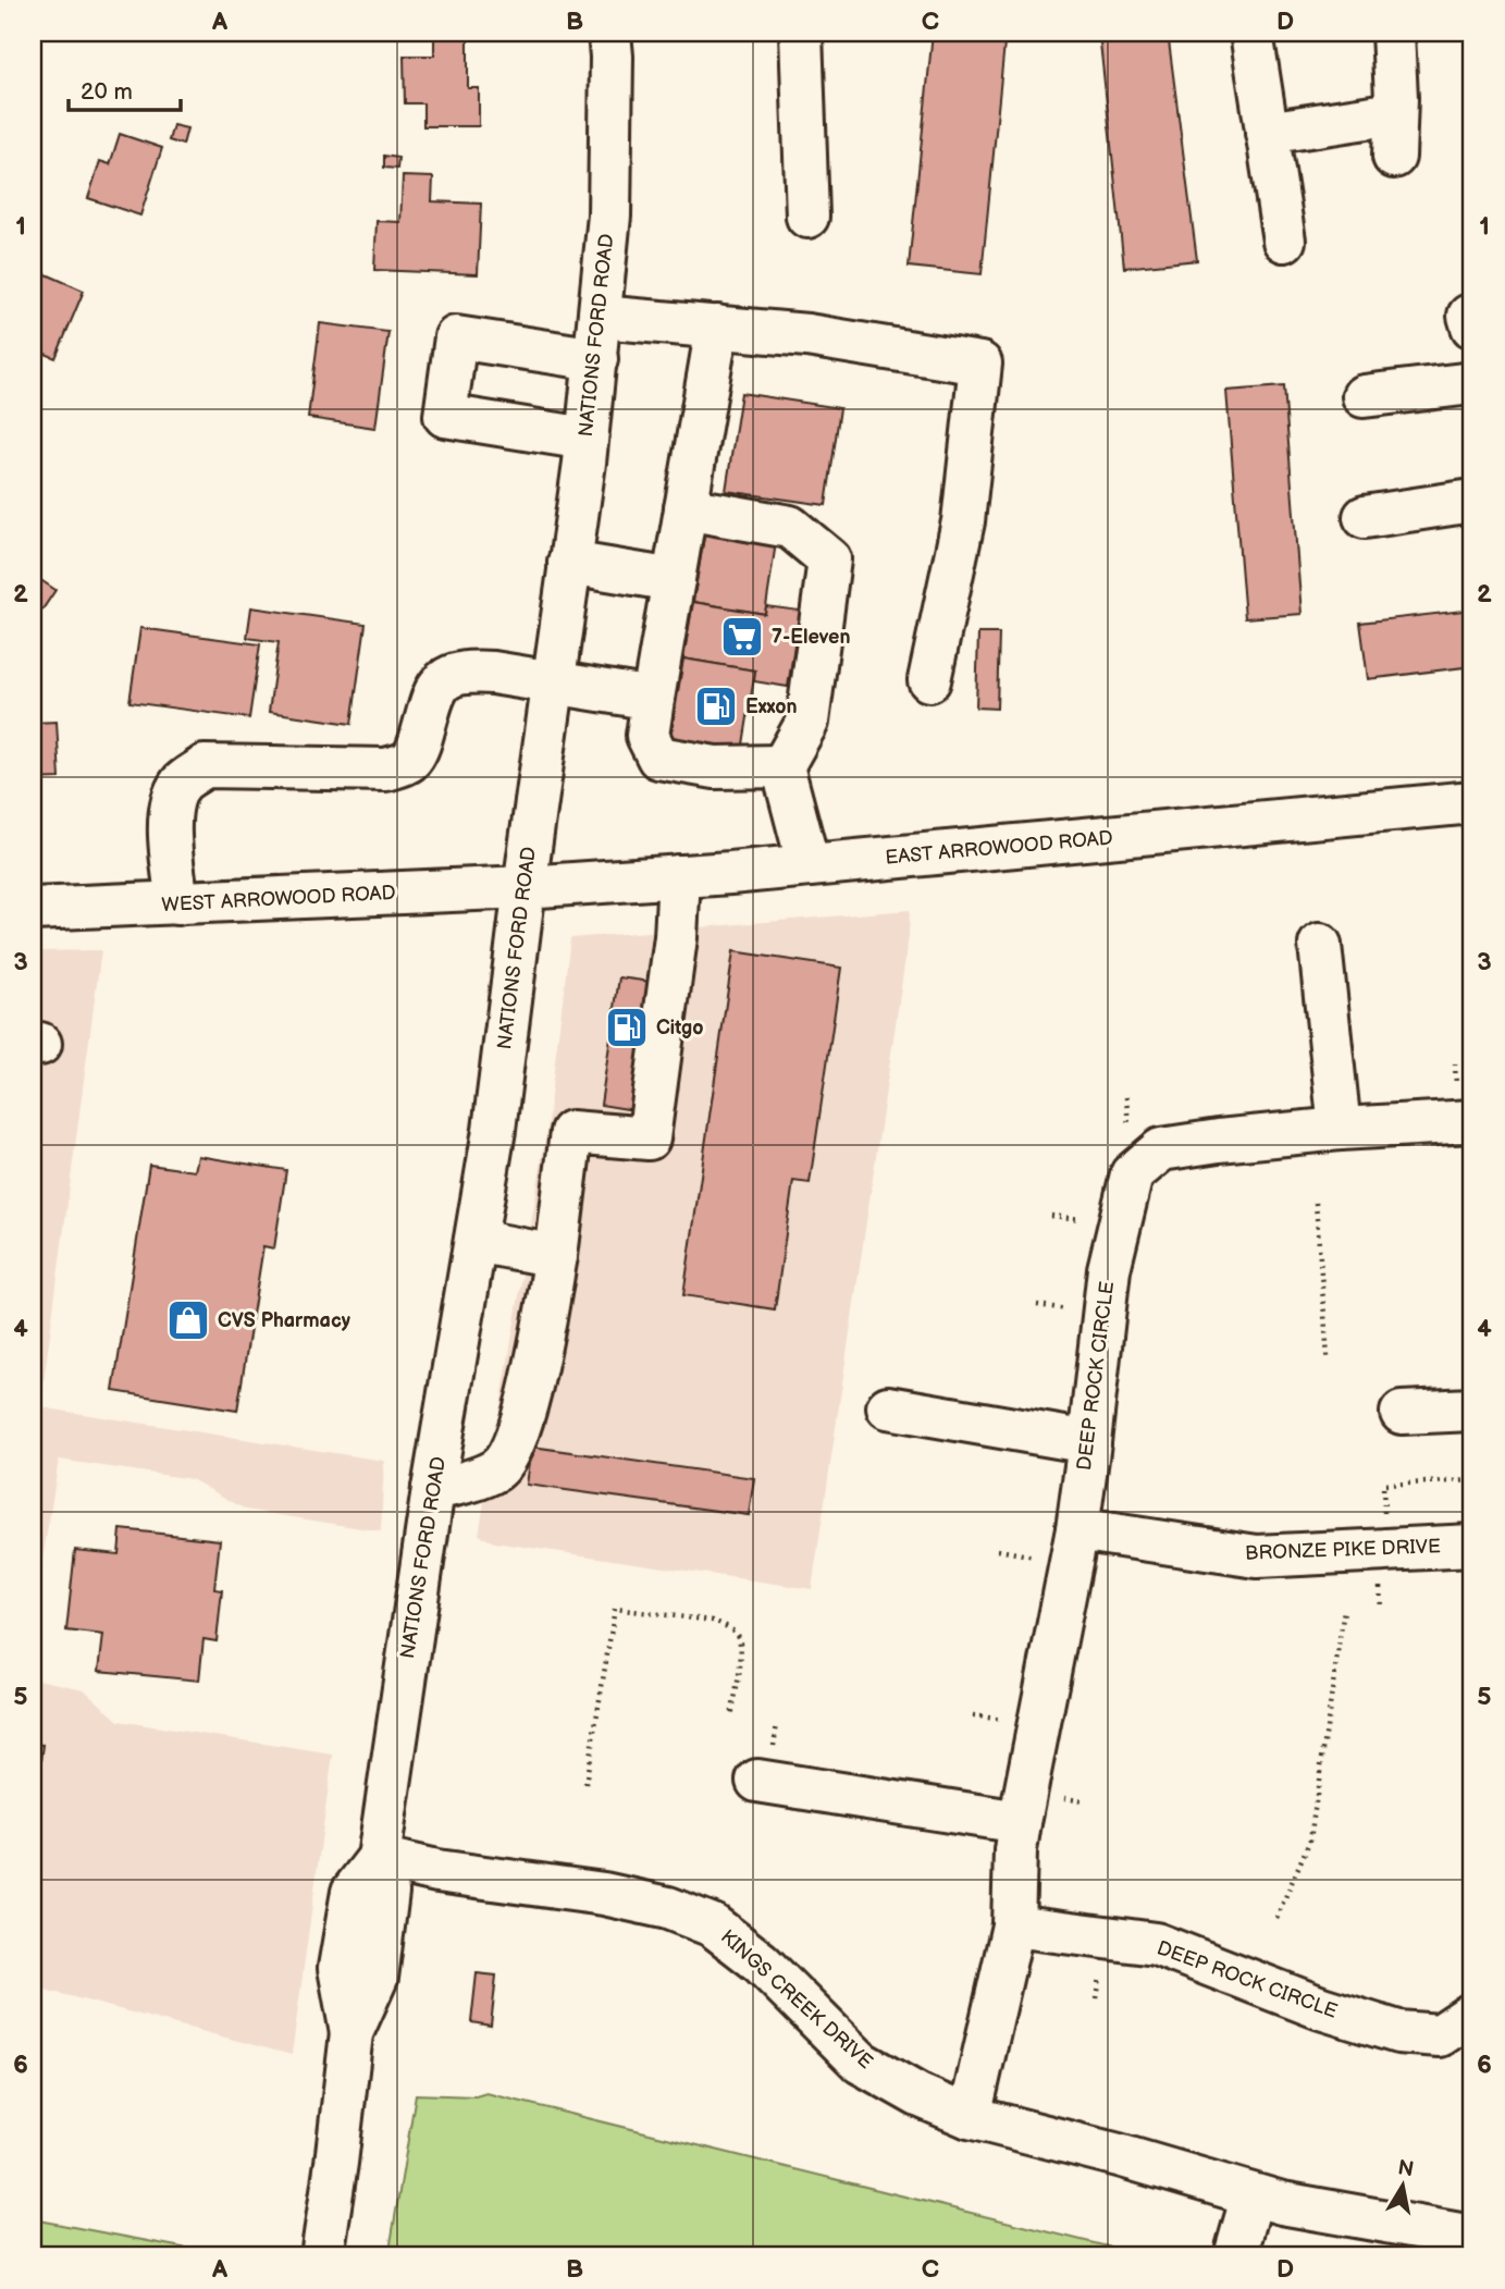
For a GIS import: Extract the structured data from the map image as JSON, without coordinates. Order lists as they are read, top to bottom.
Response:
{
  "streets": {
    "street": [
      "NATIONS FORD ROAD",
      "EAST ARROWOOD ROAD",
      "WEST ARROWOOD ROAD",
      "DEEP ROCK CIRCLE",
      "BRONZE PIKE DRIVE",
      "KINGS CREEK DRIVE"
    ]
  },
  "crossings": [
    ["NATIONS FORD ROAD", "EAST ARROWOOD ROAD"],
    ["NATIONS FORD ROAD", "WEST ARROWOOD ROAD"],
    ["NATIONS FORD ROAD", "KINGS CREEK DRIVE"],
    ["EAST ARROWOOD ROAD", "WEST ARROWOOD ROAD"],
    ["DEEP ROCK CIRCLE", "BRONZE PIKE DRIVE"],
    ["DEEP ROCK CIRCLE", "KINGS CREEK DRIVE"]
  ],
  "places": {
    "supermarket": ["7-Eleven"],
    "fuel station": ["Exxon", "Citgo"],
    "shop": ["CVS Pharmacy"]
  },
  "scale_bar": "20 m",
  "north": "top",
  "grid": {
    "columns": [
      "A",
      "B",
      "C",
      "D"
    ],
    "rows": [
      "1",
      "2",
      "3",
      "4",
      "5",
      "6"
    ]
  }
}
